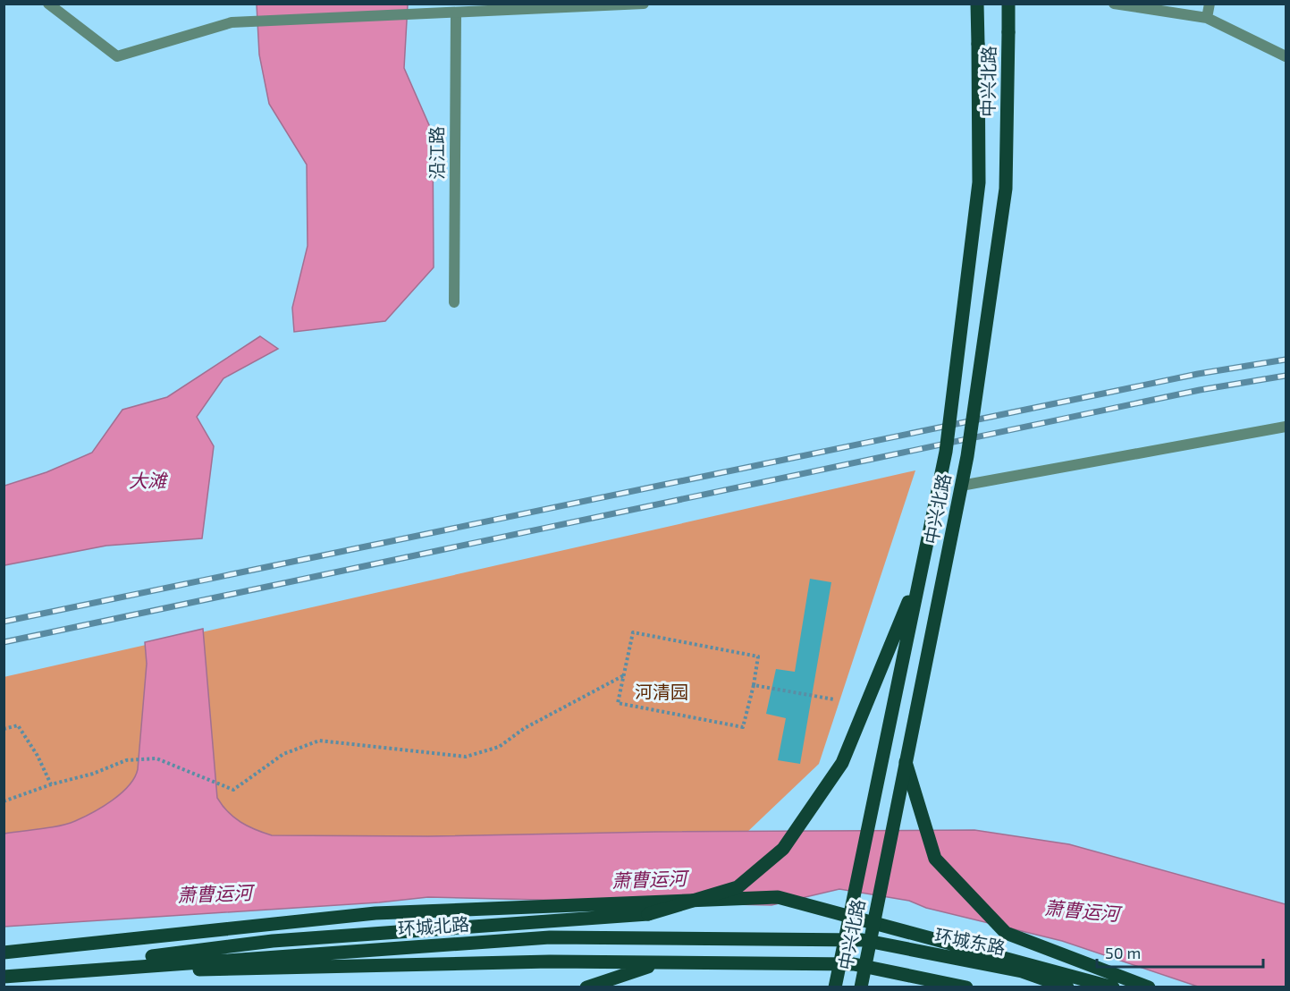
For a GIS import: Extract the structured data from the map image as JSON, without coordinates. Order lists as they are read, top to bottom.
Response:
{
  "streets": {
    "main road": ["中兴北路", "环城北路", "环城东路"],
    "street": ["沿江路"]
  },
  "crossings": [
    ["环城北路", "环城东路"]
  ],
  "water": ["大滩", "萧曹运河"],
  "parks": ["河清园"],
  "scale_bar": "50 m"
}
